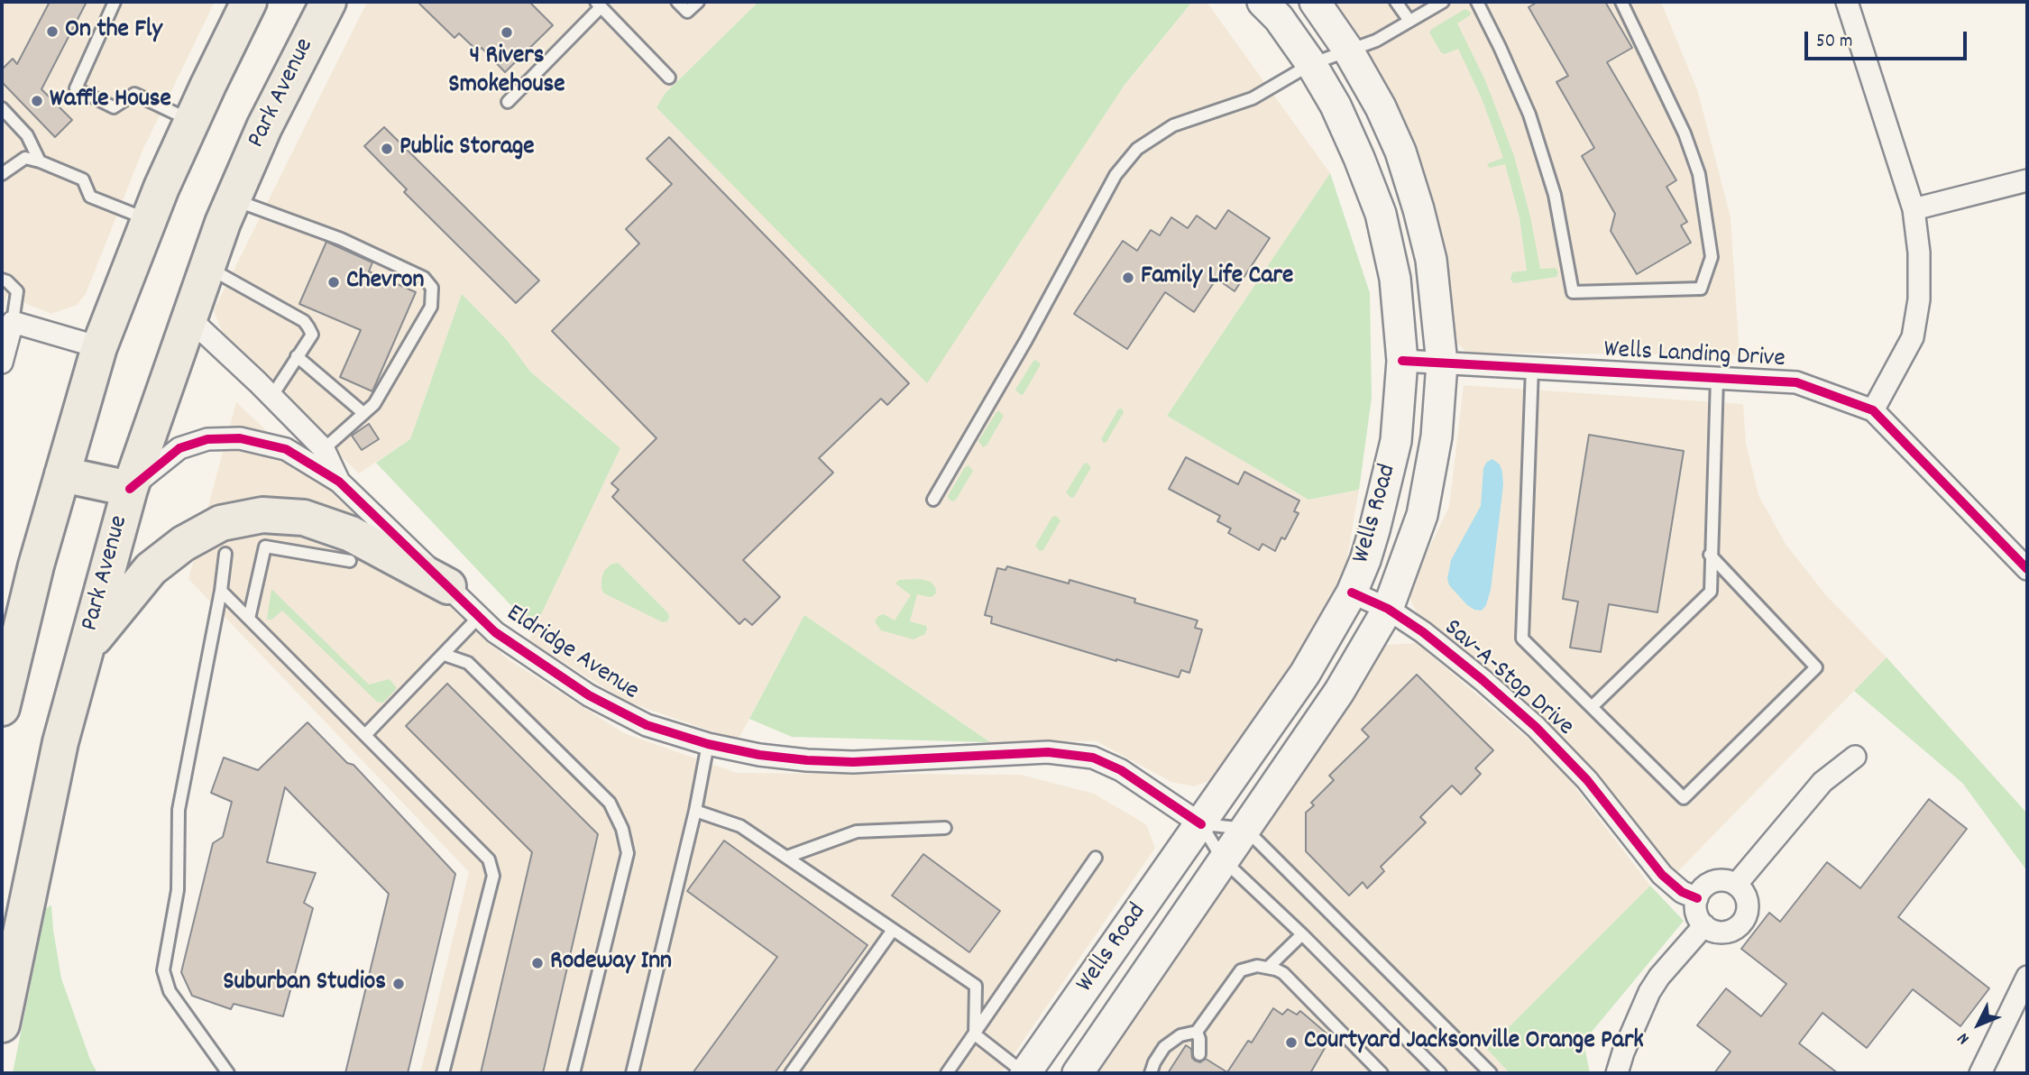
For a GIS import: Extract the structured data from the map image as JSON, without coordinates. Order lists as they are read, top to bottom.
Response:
{
  "streets": {
    "highway": ["Park Avenue"],
    "main road": ["Wells Road"],
    "street": ["Wells Landing Drive", "Eldridge Avenue", "Sav-A-Stop Drive"]
  },
  "crossings": [
    ["Park Avenue", "Eldridge Avenue"],
    ["Wells Landing Drive", "Wells Road"],
    ["Wells Road", "Eldridge Avenue"],
    ["Wells Road", "Sav-A-Stop Drive"]
  ],
  "places": [
    "On the Fly",
    "4 Rivers Smokehouse",
    "Waffle House",
    "Public Storage",
    "Family Life Care",
    "Chevron",
    "Rodeway Inn",
    "Suburban Studios",
    "Courtyard Jacksonville Orange Park"
  ],
  "scale_bar": "50 m",
  "north": "bottom left"
}
